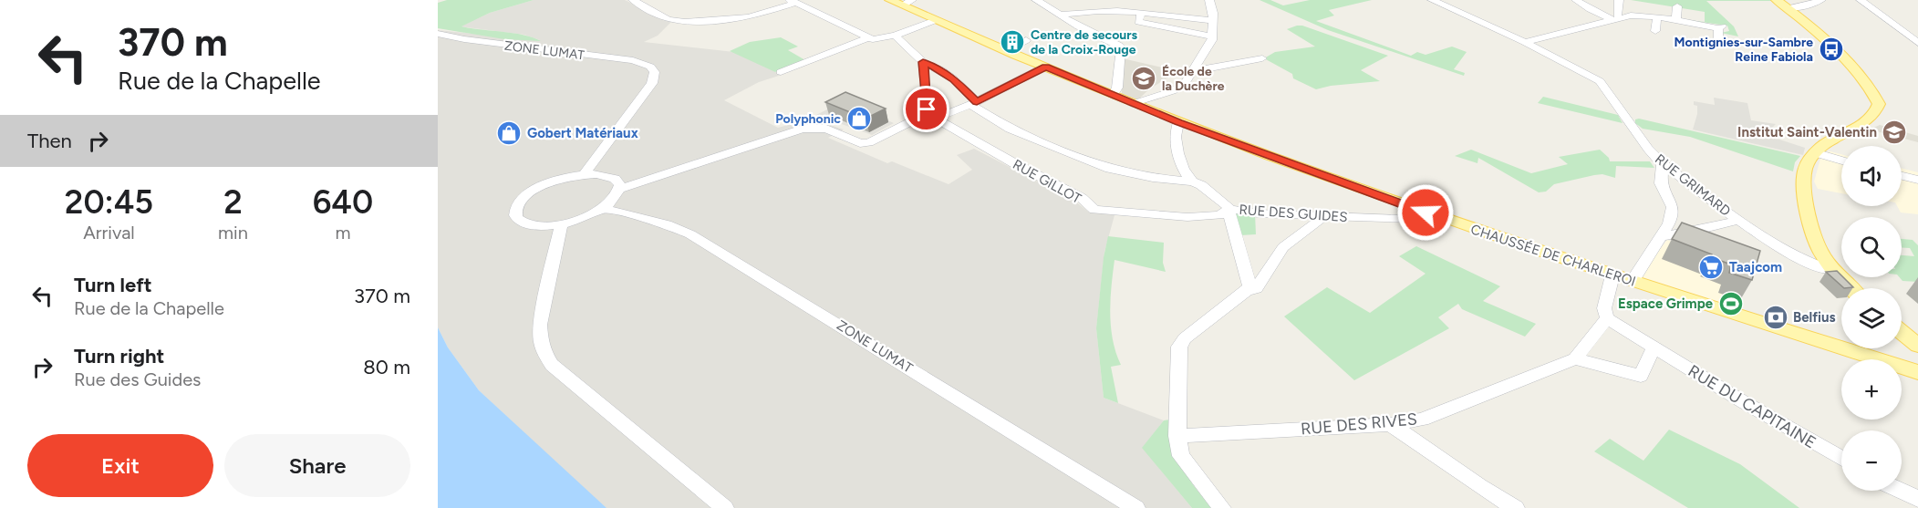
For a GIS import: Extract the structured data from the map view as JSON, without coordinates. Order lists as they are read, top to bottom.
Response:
{
  "streets": {
    "main road": ["CHAUSSÉE DE CHARLEROI"],
    "street": [
      "ZONE LUMAT",
      "RUE GILLOT",
      "RUE GRIMARD",
      "RUE DES GUIDES",
      "RUE DU CAPITAINE",
      "RUE DES RIVES"
    ]
  },
  "crossings": [
    ["RUE GILLOT", "RUE DES GUIDES"],
    ["RUE DES GUIDES", "CHAUSSÉE DE CHARLEROI"],
    ["RUE DU CAPITAINE", "RUE DES RIVES"]
  ],
  "places": {
    "building": ["Centre de secours de la Croix-Rouge"],
    "bus stop": ["Montignies-sur-Sambre Reine Fabiola"],
    "school or university": ["École de la Duchère", "Institut Saint-Valentin"],
    "shop": ["Polyphonic", "Gobert Matériaux"],
    "supermarket": ["Taajcom"],
    "sports": ["Espace Grimpe"],
    "bank": ["Belfius"]
  },
  "page": {
    "turn": ["370 m", "Rue de la Chapelle"],
    "then": "Then",
    "map_buttons": ["+", "−"],
    "eta": [
      "20:45",
      "Arrival",
      "2",
      "min",
      "640",
      "m"
    ],
    "list": [
      {
        "name": "Turn left",
        "note": "Rue de la Chapelle",
        "value": "370 m"
      },
      {
        "name": "Turn right",
        "note": "Rue des Guides",
        "value": "80 m"
      }
    ],
    "buttons": ["Exit", "Share"]
  }
}
